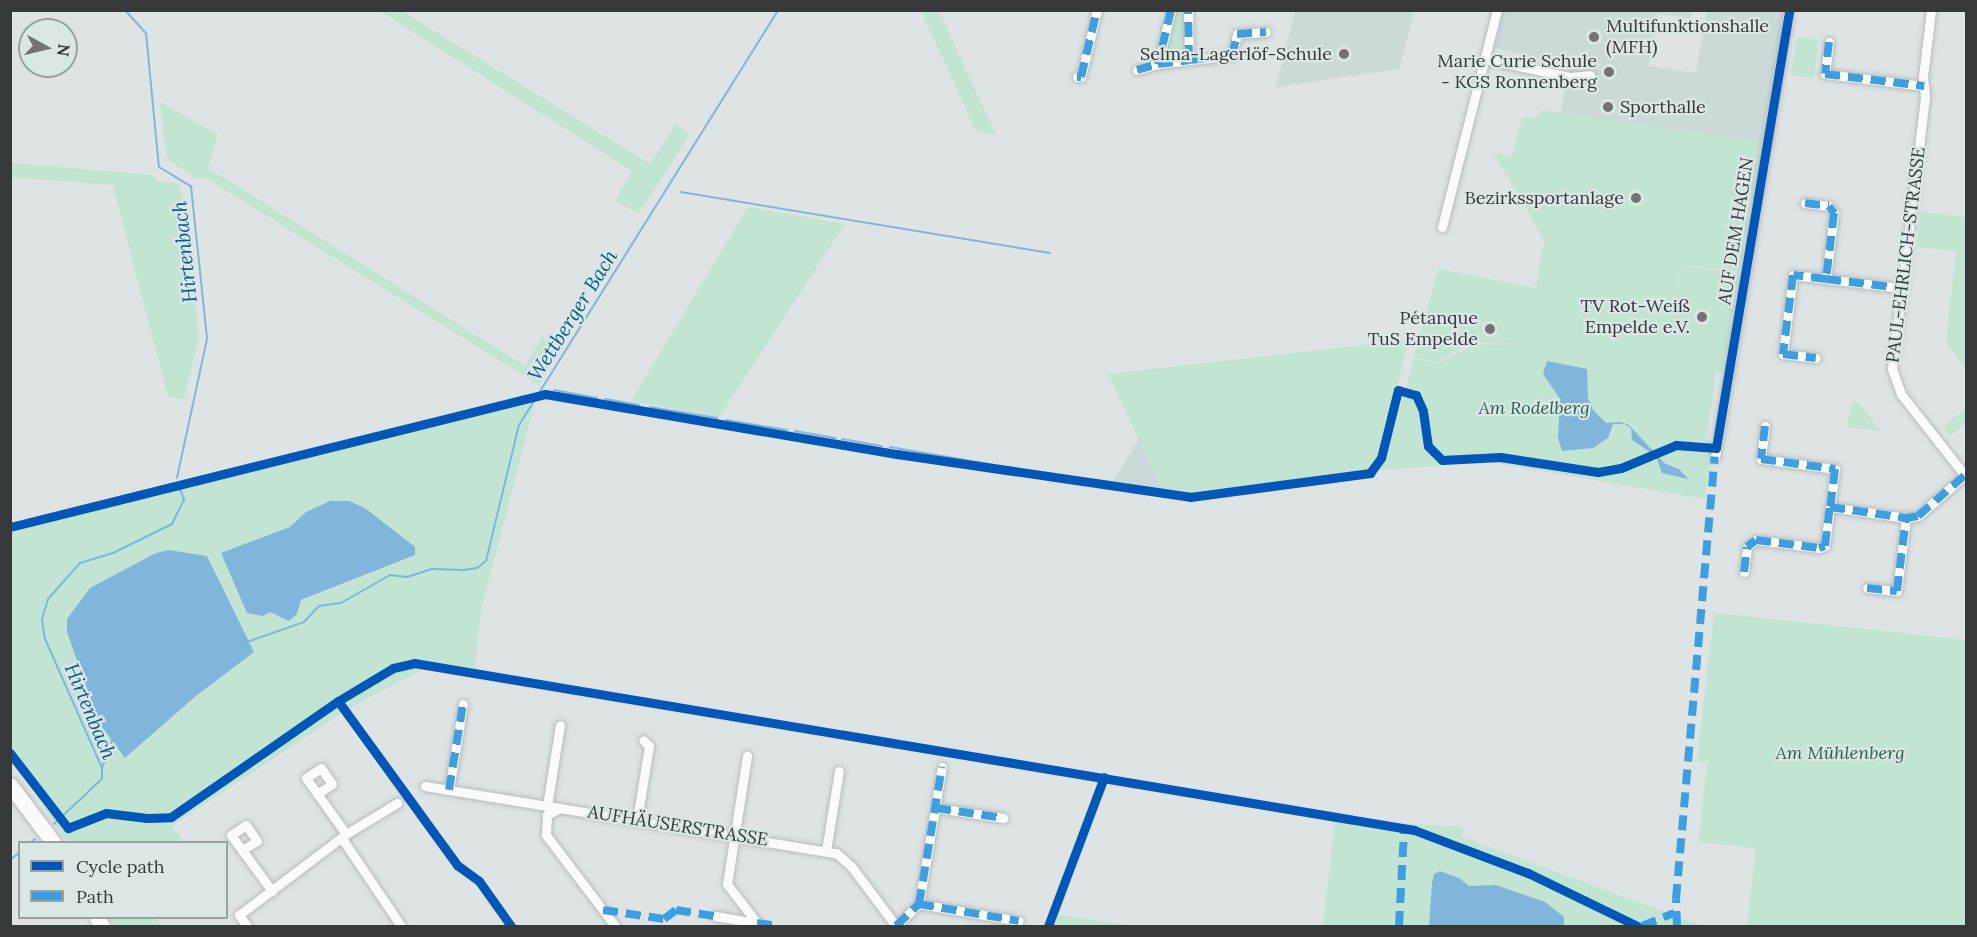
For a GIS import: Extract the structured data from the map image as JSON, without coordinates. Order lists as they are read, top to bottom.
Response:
{
  "streets": {
    "street": ["AUF DEM HAGEN", "PAUL-EHRLICH-STRASSE", "AUFHÄUSERSTRASSE"]
  },
  "water": ["Hirtenbach", "Wettberger Bach"],
  "parks": ["Am Rodelberg", "Am Mühlenberg"],
  "places": [
    "Multifunktionshalle (MFH)",
    "Selma-Lagerlöf-Schule",
    "Marie Curie Schule - KGS Ronnenberg",
    "Sporthalle",
    "Bezirkssportanlage",
    "TV Rot-Weiß Empelde e.V.",
    "Pétanque TuS Empelde"
  ],
  "legend": ["Cycle path", "Path"],
  "north": "right"
}
